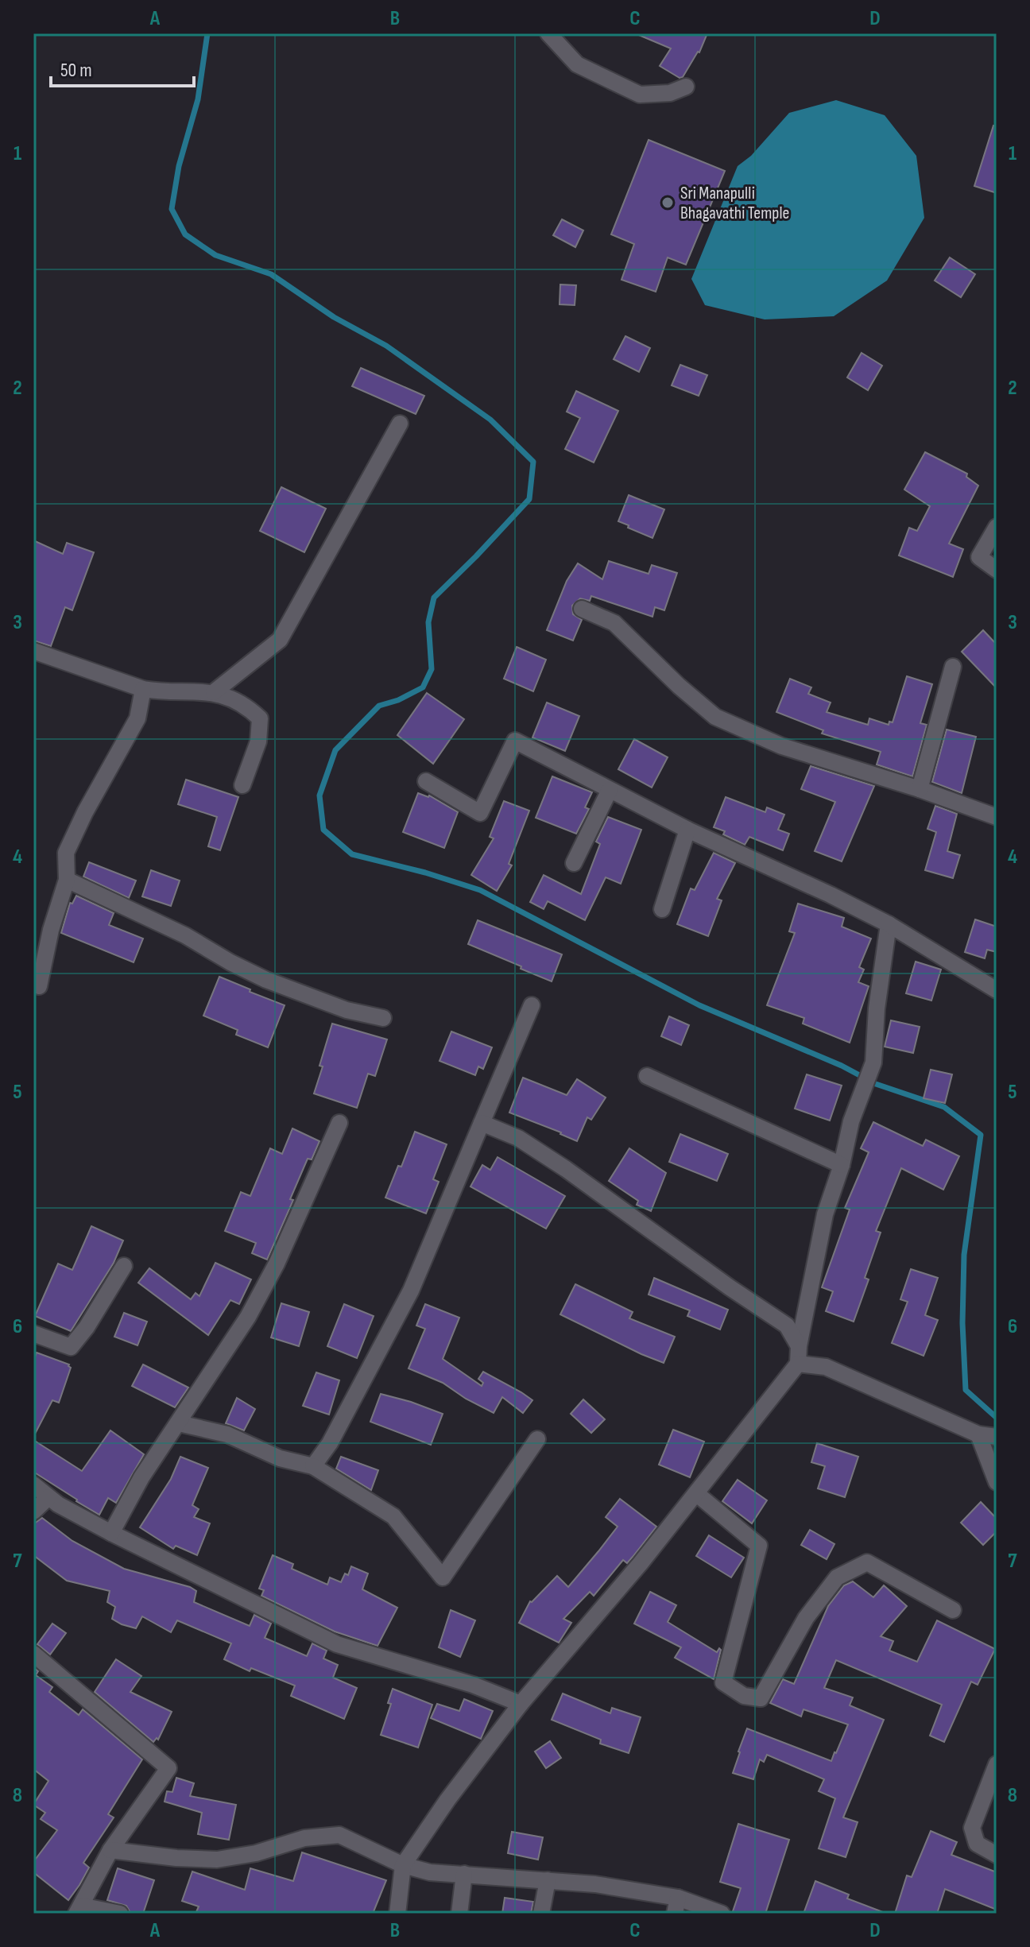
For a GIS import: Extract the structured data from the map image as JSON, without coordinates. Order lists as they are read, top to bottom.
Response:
{
  "places": ["Sri Manapulli Bhagavathi Temple"],
  "scale_bar": "50 m",
  "grid": {
    "columns": [
      "A",
      "B",
      "C",
      "D"
    ],
    "rows": [
      "1",
      "2",
      "3",
      "4",
      "5",
      "6",
      "7",
      "8"
    ]
  }
}
